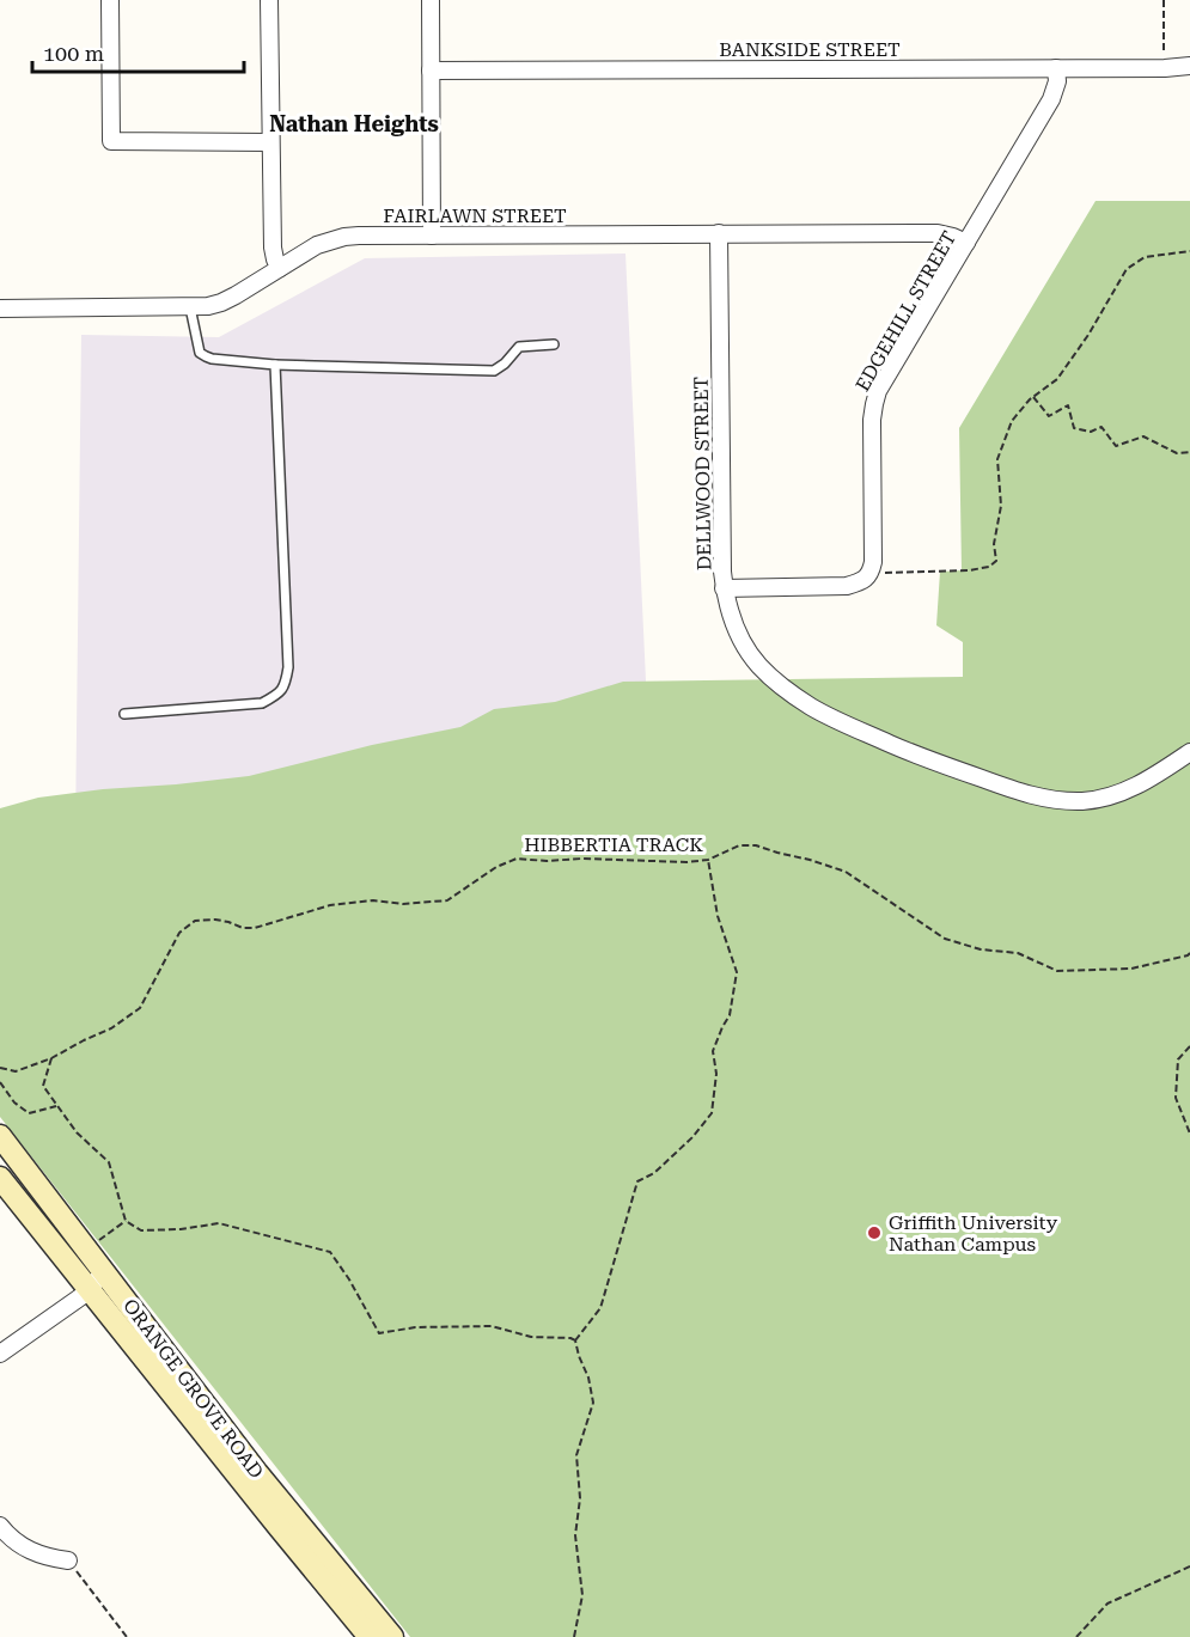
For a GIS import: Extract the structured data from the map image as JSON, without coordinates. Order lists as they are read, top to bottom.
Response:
{
  "streets": {
    "main road": ["ORANGE GROVE ROAD"],
    "street": [
      "BANKSIDE STREET",
      "FAIRLAWN STREET",
      "EDGEHILL STREET",
      "DELLWOOD STREET"
    ],
    "path": ["HIBBERTIA TRACK"]
  },
  "crossings": [
    ["BANKSIDE STREET", "EDGEHILL STREET"],
    ["FAIRLAWN STREET", "EDGEHILL STREET"],
    ["FAIRLAWN STREET", "DELLWOOD STREET"]
  ],
  "districts": ["Nathan Heights"],
  "places": ["Griffith University Nathan Campus"],
  "scale_bar": "100 m"
}
